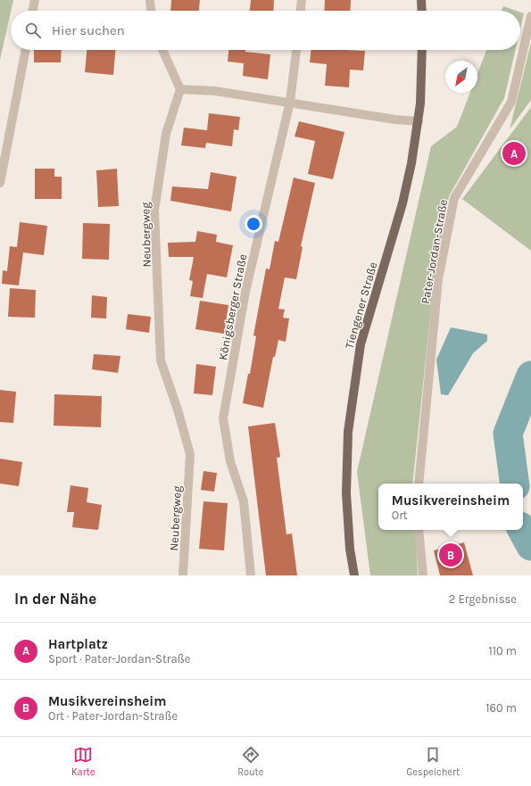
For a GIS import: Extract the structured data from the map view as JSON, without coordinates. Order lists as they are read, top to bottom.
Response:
{
  "streets": {
    "main road": ["Tiengener Straße"],
    "street": ["Neubergweg", "Pater-Jordan-Straße", "Königsberger Straße"]
  },
  "north": "bottom left",
  "page": {
    "search": "Hier suchen",
    "pins": ["A", "B"],
    "popup": ["Musikvereinsheim", "Ort"],
    "heading": ["In der Nähe", "2 Ergebnisse"],
    "list": [
      {
        "mark": "A",
        "name": "Hartplatz",
        "note": "Sport · Pater-Jordan-Straße",
        "value": "110 m"
      },
      {
        "mark": "B",
        "name": "Musikvereinsheim",
        "note": "Ort · Pater-Jordan-Straße",
        "value": "160 m"
      }
    ],
    "nav": ["Karte", "Route", "Gespeichert"]
  }
}
